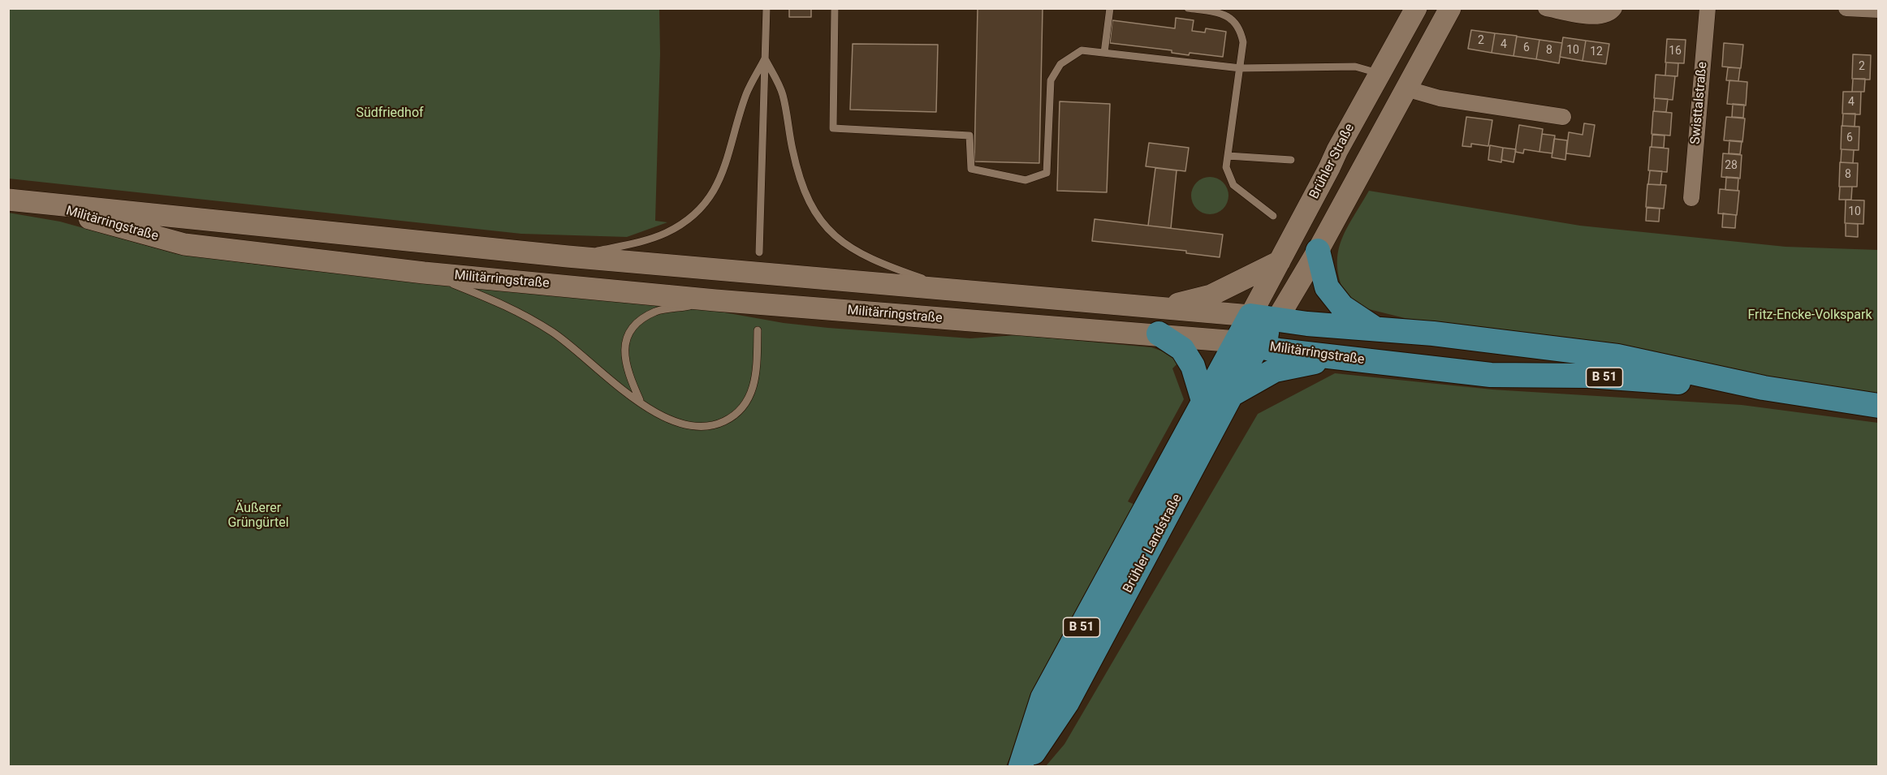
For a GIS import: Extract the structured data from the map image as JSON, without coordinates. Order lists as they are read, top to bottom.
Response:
{
  "streets": {
    "main road": [
      "Brühler Straße",
      "Militärringstraße",
      "B 51",
      "Brühler Landstraße"
    ],
    "street": ["Swisttalstraße"]
  },
  "crossings": [
    ["Brühler Straße", "Militärringstraße"],
    ["Brühler Straße", "Brühler Landstraße"],
    ["Militärringstraße", "B 51"],
    ["Militärringstraße", "Brühler Landstraße"],
    ["B 51", "Brühler Landstraße"]
  ],
  "parks": ["Südfriedhof", "Fritz-Encke-Volkspark", "Äußerer Grüngürtel"],
  "house_numbers": [
    "2",
    "4",
    "6",
    "8",
    "10",
    "16",
    "12",
    "2",
    "4",
    "6",
    "28",
    "8",
    "10"
  ]
}
